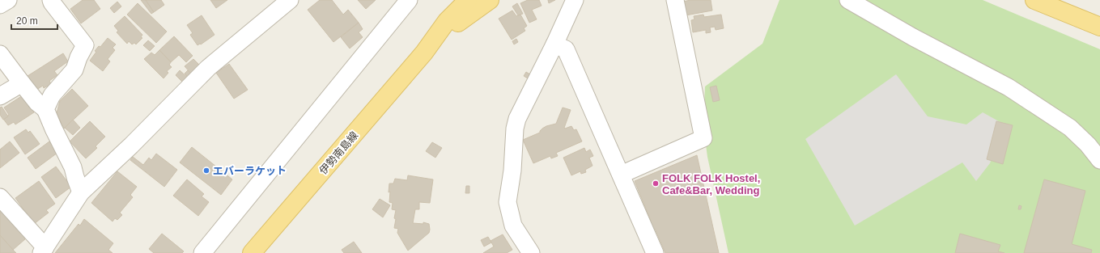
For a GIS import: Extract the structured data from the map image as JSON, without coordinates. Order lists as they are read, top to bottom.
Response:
{
  "streets": {
    "main road": ["伊勢南島線"]
  },
  "places": ["エバーラケット", "FOLK FOLK Hostel, Cafe&Bar, Wedding"],
  "scale_bar": "20 m"
}
